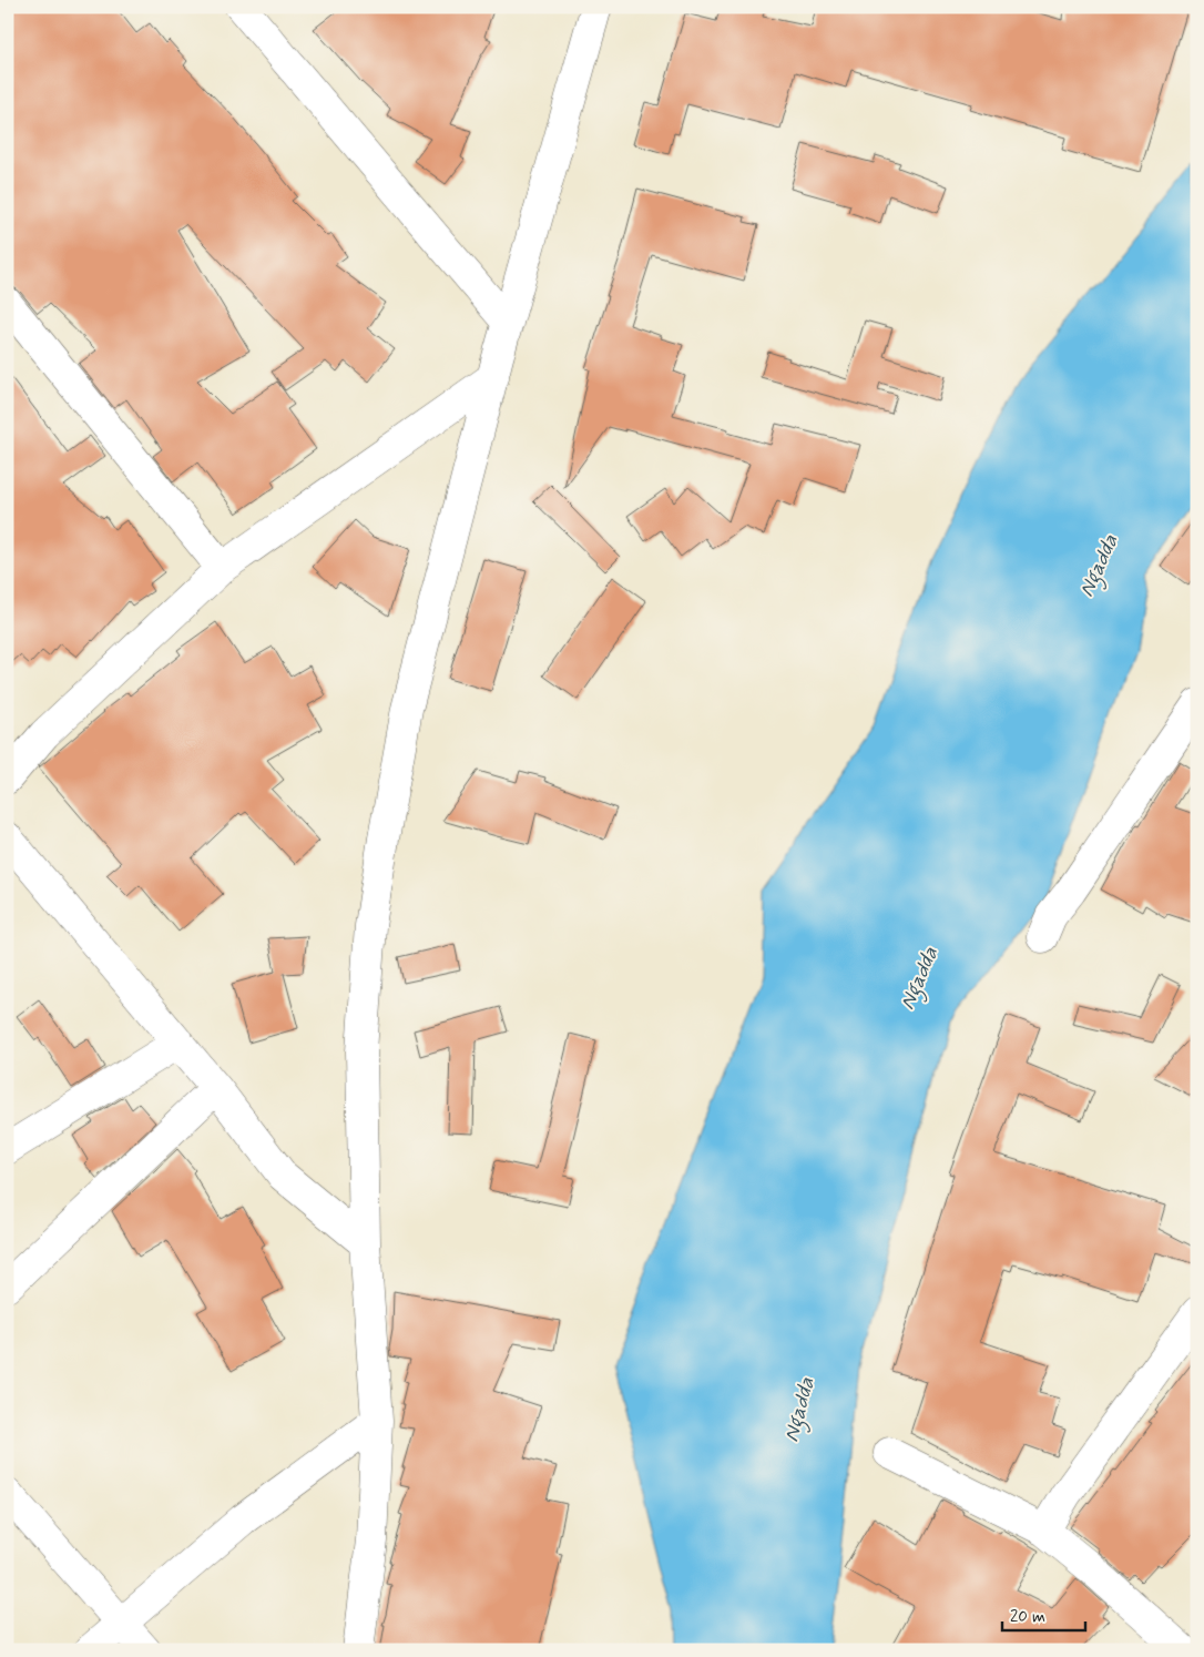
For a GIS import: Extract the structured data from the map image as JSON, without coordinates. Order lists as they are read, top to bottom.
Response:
{
  "water": ["Ngadda"],
  "scale_bar": "20 m"
}
